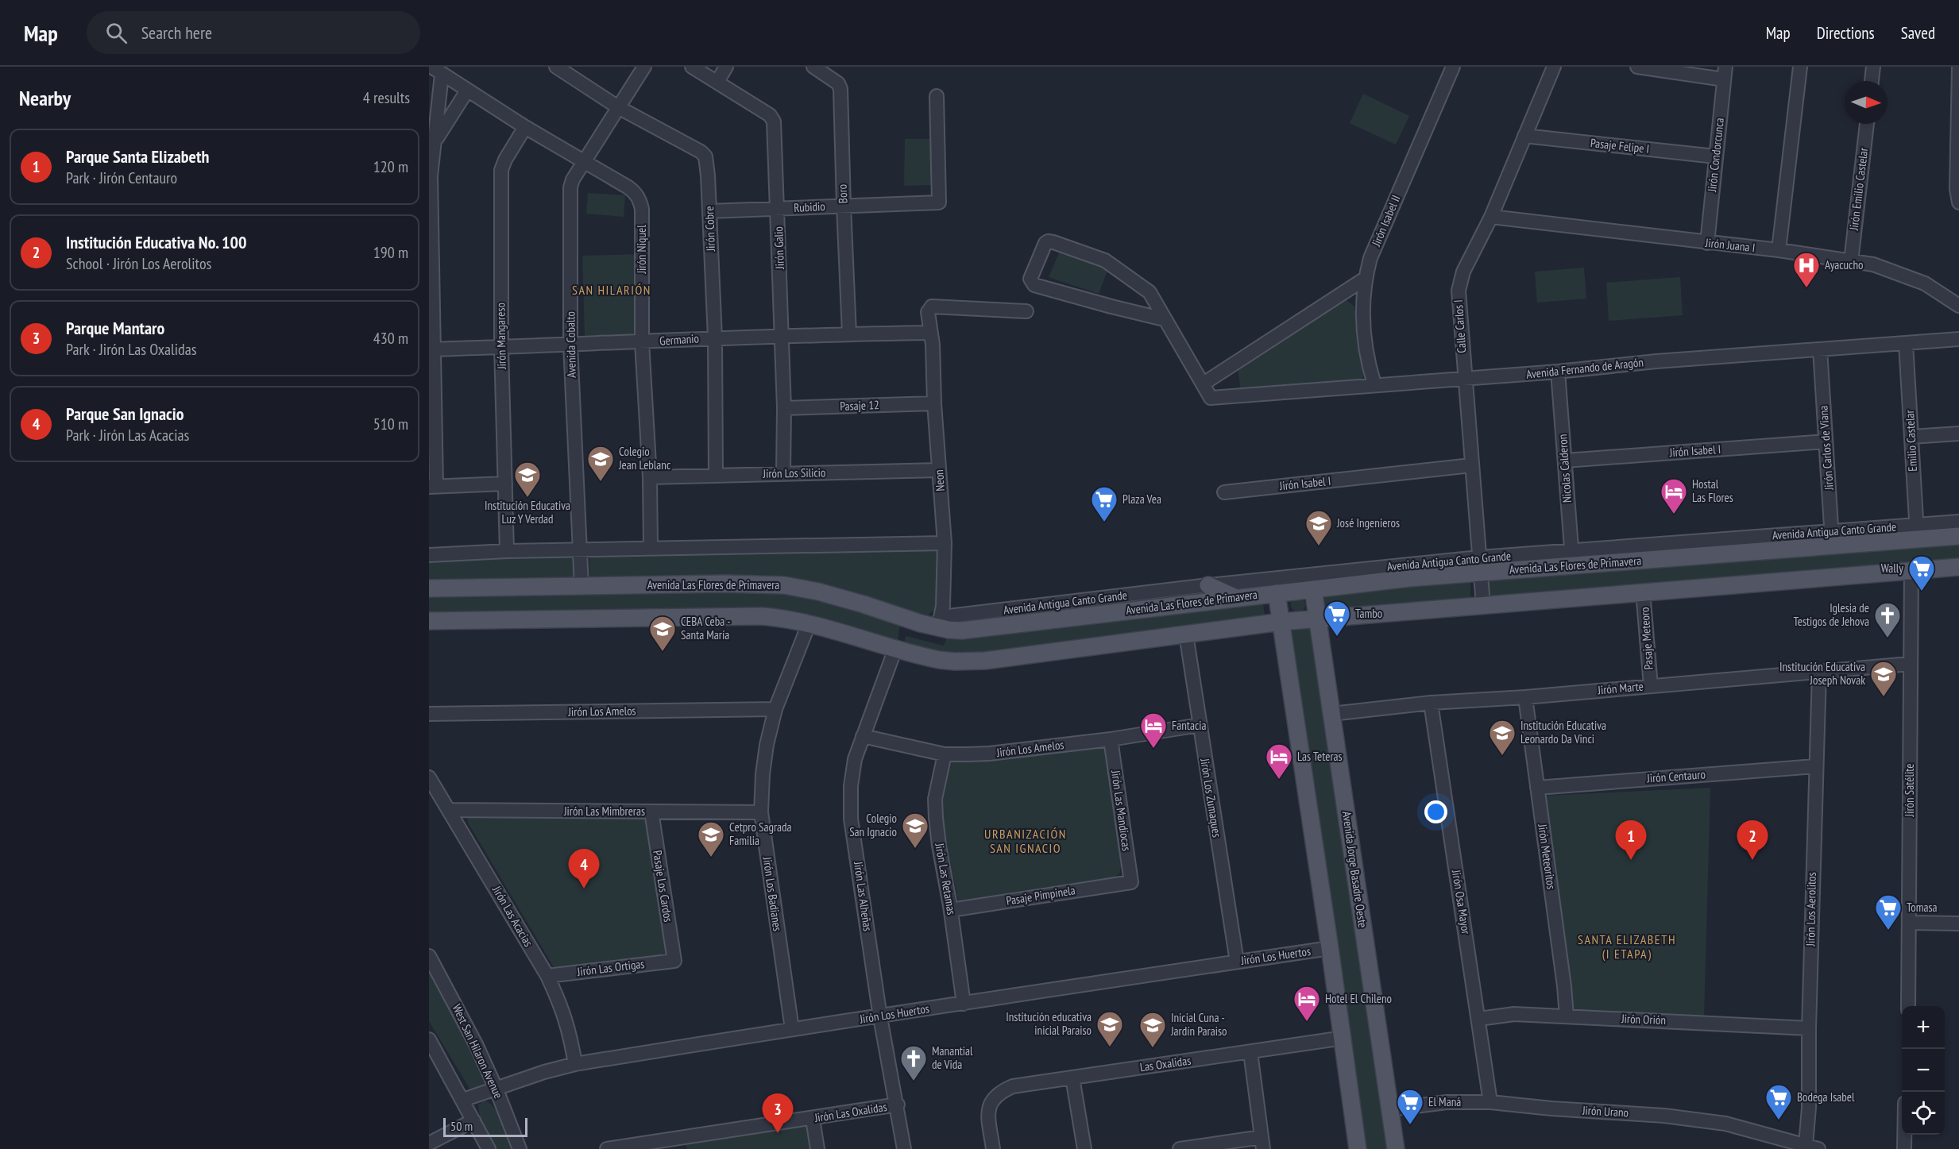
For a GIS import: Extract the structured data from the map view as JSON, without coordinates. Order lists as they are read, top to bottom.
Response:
{
  "streets": {
    "main road": ["Avenida Las Flores de Primavera", "Avenida Jorge Basadre Oeste"],
    "street": [
      "Pasaje Felipe I",
      "Jirón Condorcunca",
      "Jirón Emilio Castelar",
      "Boro",
      "Rubidio",
      "Jirón Isabel II",
      "Jirón Cobre",
      "Jirón Juana I",
      "Jirón Galio",
      "Jirón Niquel",
      "Calle Carlos I",
      "Jirón Mangareso",
      "Germanio",
      "Avenida Cobalto",
      "Avenida Fernando de Aragón",
      "Pasaje 12",
      "Emilio Castelar",
      "Jirón Carlos de Viana",
      "Jirón Isabel I",
      "Nicolas Calderon",
      "Jirón Los Silicio",
      "Neon",
      "Avenida Antigua Canto Grande",
      "Pasaje Meteoro",
      "Jirón Marte",
      "Jirón Los Amelos",
      "Jirón Centauro",
      "Jirón Satélite",
      "Jirón Los Zumaques",
      "Jirón Las Mandiocas",
      "Jirón Las Mimbreras",
      "Jirón Meteoritos",
      "Jirón Las Retamas",
      "Pasaje Los Cardos",
      "Jirón Los Badianes",
      "Pasaje Pimpinela",
      "Jirón Las Alheñas",
      "Jirón Osa Mayor",
      "Jirón Los Aerolitos",
      "Jirón Las Acacias",
      "Jirón Los Huertos",
      "Jirón Las Ortigas",
      "Jirón Orión",
      "West San Hilaron Avenue",
      "Las Oxalidas",
      "Jirón Urano",
      "Jirón Las Oxalidas"
    ]
  },
  "crossings": [
    ["Pasaje Felipe I", "Jirón Condorcunca"],
    ["Pasaje Felipe I", "Calle Carlos I"],
    ["Jirón Condorcunca", "Jirón Juana I"],
    ["Jirón Emilio Castelar", "Jirón Juana I"],
    ["Boro", "Rubidio"],
    ["Boro", "Germanio"],
    ["Rubidio", "Jirón Cobre"],
    ["Rubidio", "Jirón Galio"],
    ["Jirón Isabel II", "Avenida Fernando de Aragón"],
    ["Jirón Cobre", "Germanio"],
    ["Jirón Cobre", "Avenida Cobalto"],
    ["Jirón Cobre", "Jirón Los Silicio"],
    ["Jirón Juana I", "Calle Carlos I"],
    ["Jirón Galio", "Germanio"],
    ["Jirón Galio", "Pasaje 12"],
    ["Jirón Galio", "Jirón Los Silicio"],
    ["Jirón Niquel", "Jirón Mangareso"],
    ["Jirón Niquel", "Germanio"],
    ["Jirón Niquel", "Avenida Cobalto"],
    ["Jirón Niquel", "Jirón Los Silicio"],
    ["Calle Carlos I", "Avenida Fernando de Aragón"],
    ["Calle Carlos I", "Jirón Isabel I"],
    ["Calle Carlos I", "Avenida Antigua Canto Grande"],
    ["Calle Carlos I", "Avenida Las Flores de Primavera"],
    ["Jirón Mangareso", "Germanio"],
    ["Germanio", "Avenida Cobalto"],
    ["Germanio", "Neon"],
    ["Avenida Cobalto", "Avenida Las Flores de Primavera"],
    ["Avenida Fernando de Aragón", "Emilio Castelar"],
    ["Avenida Fernando de Aragón", "Jirón Carlos de Viana"],
    ["Avenida Fernando de Aragón", "Nicolas Calderon"],
    ["Pasaje 12", "Neon"],
    ["Emilio Castelar", "Avenida Las Flores de Primavera"],
    ["Jirón Carlos de Viana", "Jirón Isabel I"],
    ["Jirón Carlos de Viana", "Avenida Las Flores de Primavera"],
    ["Jirón Isabel I", "Nicolas Calderon"],
    ["Nicolas Calderon", "Avenida Las Flores de Primavera"],
    ["Jirón Los Silicio", "Neon"],
    ["Neon", "Avenida Antigua Canto Grande"],
    ["Neon", "Avenida Las Flores de Primavera"],
    ["Avenida Antigua Canto Grande", "Avenida Las Flores de Primavera"],
    ["Avenida Las Flores de Primavera", "Avenida Jorge Basadre Oeste"],
    ["Pasaje Meteoro", "Jirón Marte"],
    ["Jirón Marte", "Jirón Satélite"],
    ["Jirón Marte", "Jirón Meteoritos"],
    ["Jirón Marte", "Avenida Jorge Basadre Oeste"],
    ["Jirón Marte", "Jirón Osa Mayor"],
    ["Jirón Marte", "Jirón Los Aerolitos"],
    ["Jirón Los Amelos", "Jirón Los Zumaques"],
    ["Jirón Los Amelos", "Jirón Las Mandiocas"],
    ["Jirón Los Amelos", "Jirón Las Retamas"],
    ["Jirón Los Amelos", "Jirón Los Badianes"],
    ["Jirón Los Amelos", "Jirón Las Alheñas"],
    ["Jirón Centauro", "Jirón Meteoritos"],
    ["Jirón Centauro", "Jirón Los Aerolitos"],
    ["Jirón Los Zumaques", "Jirón Los Huertos"],
    ["Jirón Las Mandiocas", "Pasaje Pimpinela"],
    ["Jirón Las Mimbreras", "Pasaje Los Cardos"],
    ["Jirón Las Mimbreras", "Jirón Los Badianes"],
    ["Jirón Las Mimbreras", "Jirón Las Acacias"],
    ["Jirón Meteoritos", "Jirón Orión"],
    ["Avenida Jorge Basadre Oeste", "Jirón Urano"],
    ["Jirón Las Retamas", "Pasaje Pimpinela"],
    ["Jirón Las Retamas", "Jirón Los Huertos"],
    ["Pasaje Los Cardos", "Jirón Las Ortigas"],
    ["Jirón Los Badianes", "Jirón Los Huertos"],
    ["Jirón Las Alheñas", "Jirón Los Huertos"],
    ["Jirón Las Alheñas", "Jirón Las Oxalidas"],
    ["Jirón Osa Mayor", "Jirón Orión"],
    ["Jirón Osa Mayor", "Jirón Urano"],
    ["Jirón Los Aerolitos", "Jirón Orión"],
    ["Jirón Los Aerolitos", "Jirón Urano"],
    ["Jirón Las Acacias", "Jirón Los Huertos"],
    ["Jirón Las Acacias", "Jirón Las Ortigas"],
    ["Jirón Los Huertos", "West San Hilaron Avenue"]
  ],
  "districts": ["SAN HILARIÓN", "URBANIZACIÓN SAN IGNACIO", "SANTA ELIZABETH (I ETAPA)"],
  "places": {
    "hospital": ["Ayacucho"],
    "school or university": [
      "Colegio Jean Leblanc",
      "Institución Educativa Luz Y Verdad",
      "José Ingenieros",
      "CEBA Ceba - Santa María",
      "Institución Educativa Joseph Novak",
      "Institución Educativa Leonardo Da Vinci",
      "Colegio San Ignacio",
      "Cetpro Sagrada Familia",
      "Institución educativa inicial Paraiso",
      "Inicial Cuna - Jardín Paraiso"
    ],
    "hotel": [
      "Hostal Las Flores",
      "Fantacia",
      "Las Teteras",
      "Hotel El Chileno"
    ],
    "supermarket": [
      "Plaza Vea",
      "Wally",
      "Tambo",
      "Tomasa",
      "Bodega Isabel",
      "El Maná"
    ],
    "church": ["Iglesia de Testigos de Jehova", "Manantial de Vida"]
  },
  "scale_bar": "50 m",
  "north": "right",
  "page": {
    "header": "Map",
    "search": "Search here",
    "nav": ["Map", "Directions", "Saved"],
    "heading": ["Nearby", "4 results"],
    "list": [
      {
        "mark": "1",
        "name": "Parque Santa Elizabeth",
        "note": "Park · Jirón Centauro",
        "value": "120 m"
      },
      {
        "mark": "2",
        "name": "Institución Educativa No. 100",
        "note": "School · Jirón Los Aerolitos",
        "value": "190 m"
      },
      {
        "mark": "3",
        "name": "Parque Mantaro",
        "note": "Park · Jirón Las Oxalidas",
        "value": "430 m"
      },
      {
        "mark": "4",
        "name": "Parque San Ignacio",
        "note": "Park · Jirón Las Acacias",
        "value": "510 m"
      }
    ],
    "pins": [
      "1",
      "2",
      "4",
      "3"
    ],
    "map_buttons": ["+", "−"],
    "scale": "50 m"
  }
}
